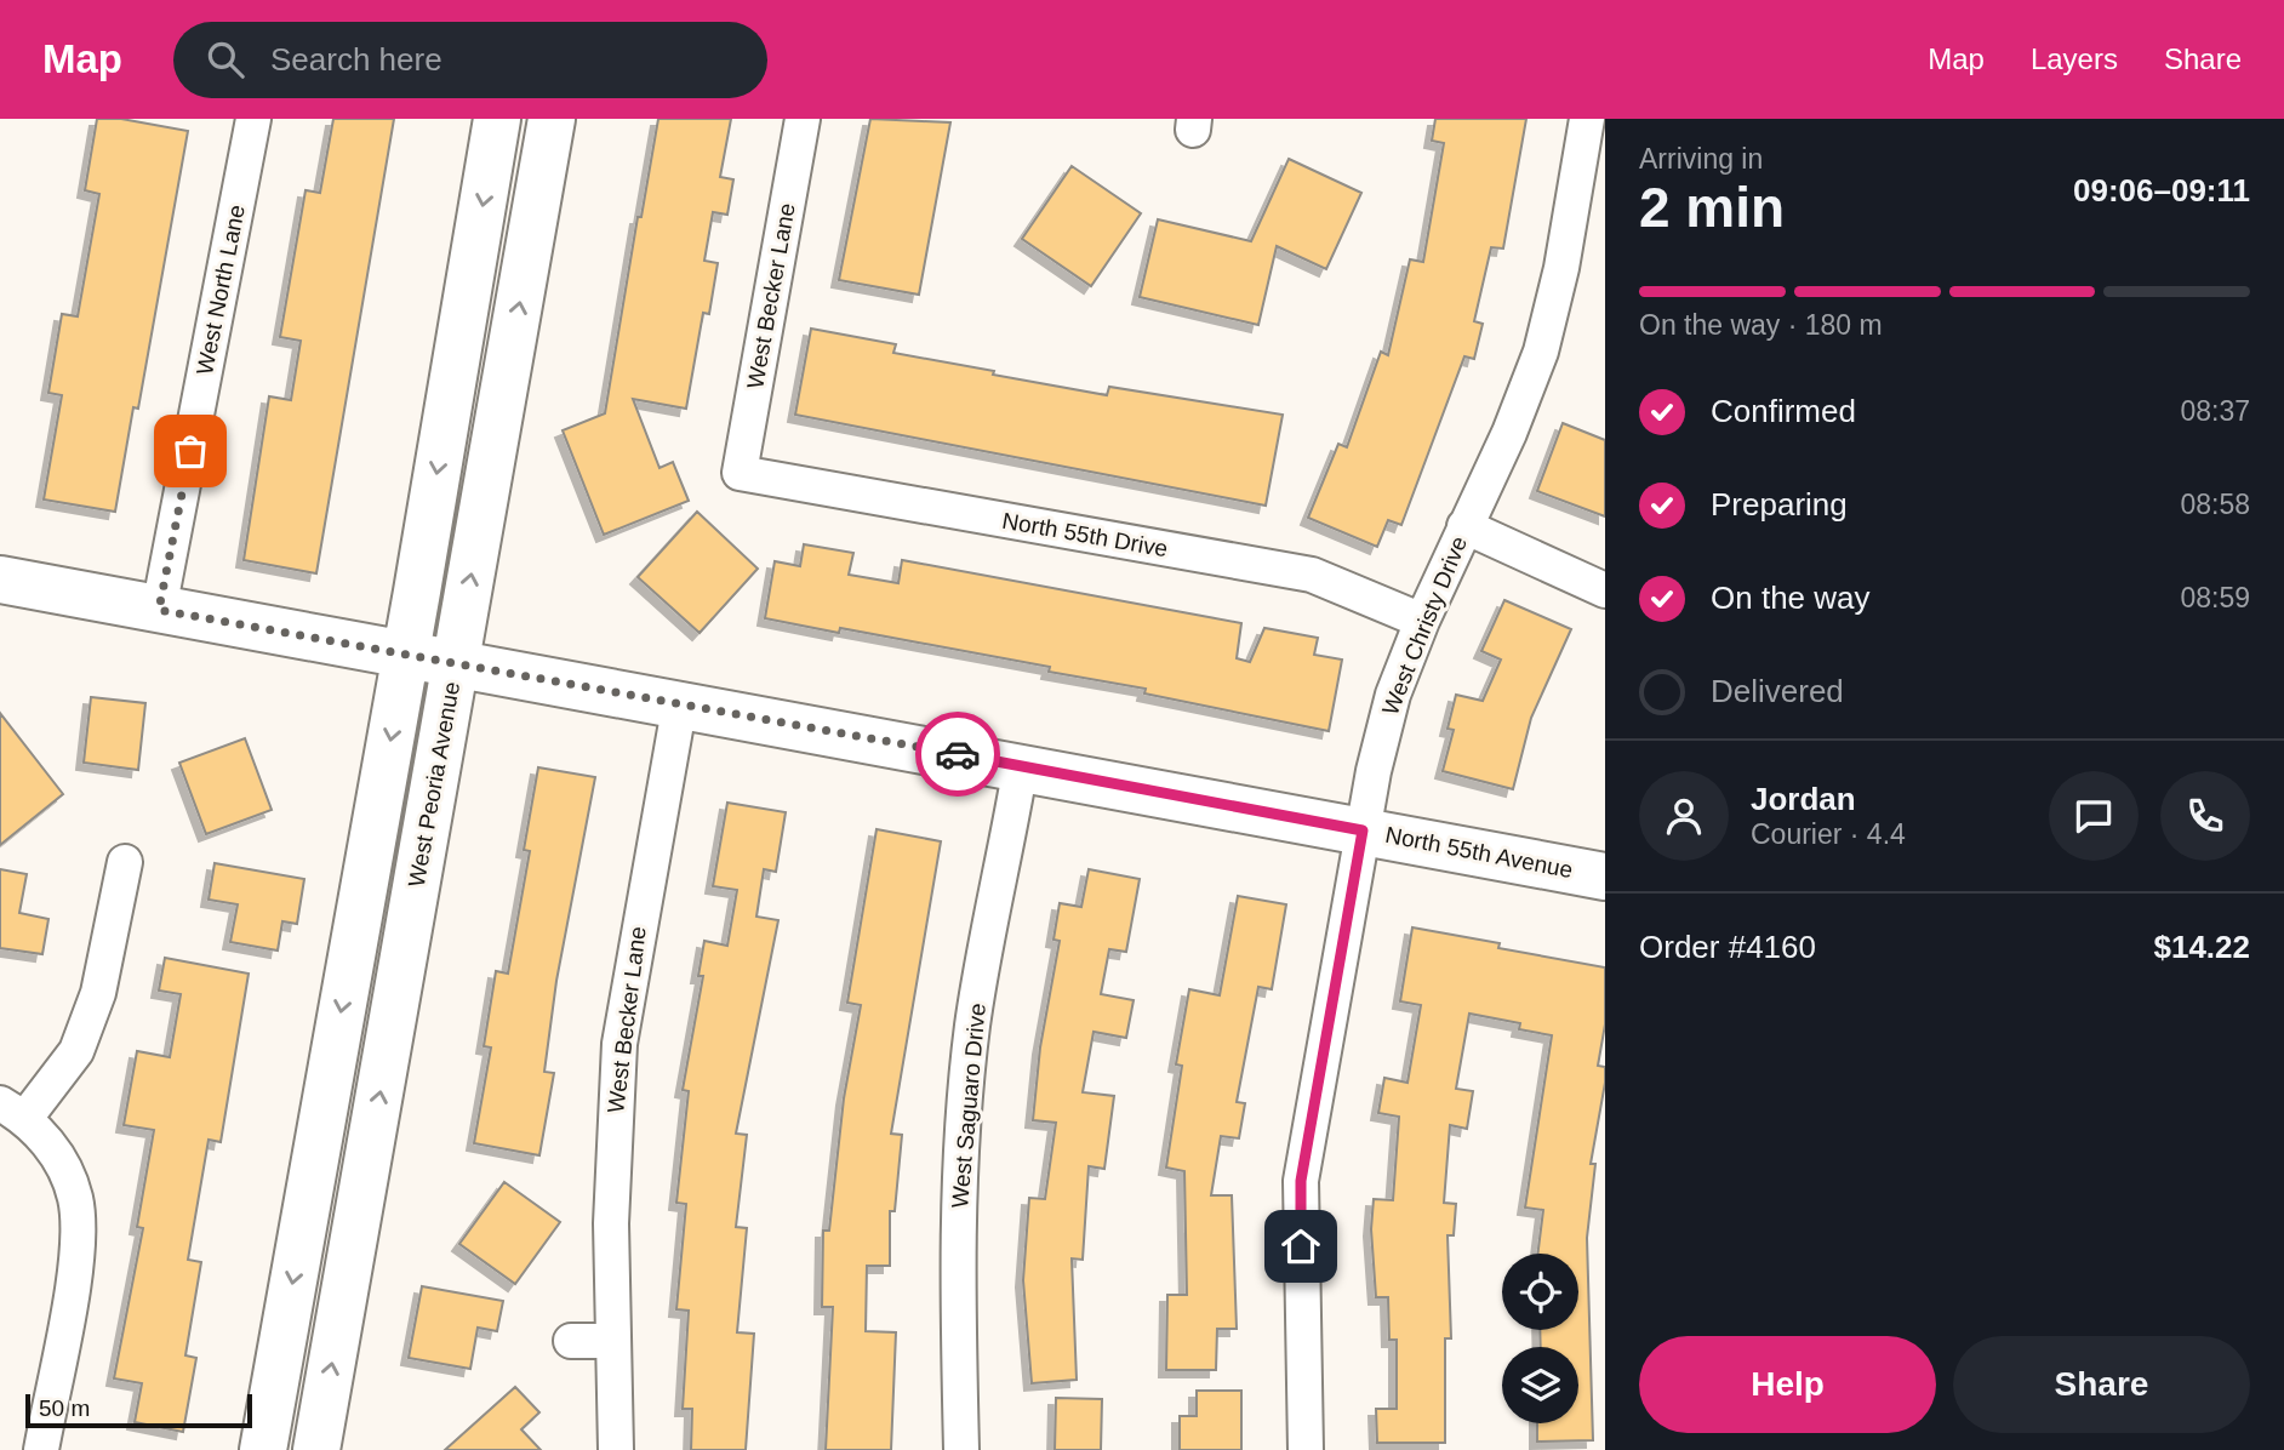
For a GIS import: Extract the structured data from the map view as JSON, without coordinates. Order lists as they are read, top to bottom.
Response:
{
  "streets": {
    "main road": ["West Peoria Avenue", "North 55th Avenue"],
    "street": [
      "West North Lane",
      "West Becker Lane",
      "North 55th Drive",
      "West Christy Drive",
      "West Saguaro Drive"
    ]
  },
  "crossings": [
    ["West North Lane", "North 55th Avenue"],
    ["West Becker Lane", "North 55th Drive"],
    ["West Becker Lane", "North 55th Avenue"],
    ["North 55th Drive", "West Christy Drive"],
    ["West Christy Drive", "North 55th Avenue"],
    ["West Peoria Avenue", "North 55th Avenue"],
    ["North 55th Avenue", "West Saguaro Drive"]
  ],
  "scale_bar": "50 m",
  "page": {
    "header": "Map",
    "search": "Search here",
    "nav": ["Map", "Layers", "Share"],
    "heading": ["2 min", "Arriving in", "09:06–09:11"],
    "panel": [
      "Jordan",
      "Courier · 4.4",
      "Order #4160",
      "$14.22"
    ],
    "bar": "On the way · 180 m",
    "list": [
      ["Confirmed", "08:37"],
      ["Preparing", "08:58"],
      ["On the way", "08:59"],
      "Delivered"
    ],
    "buttons": ["Help", "Share"],
    "scale": "50 m"
  }
}
